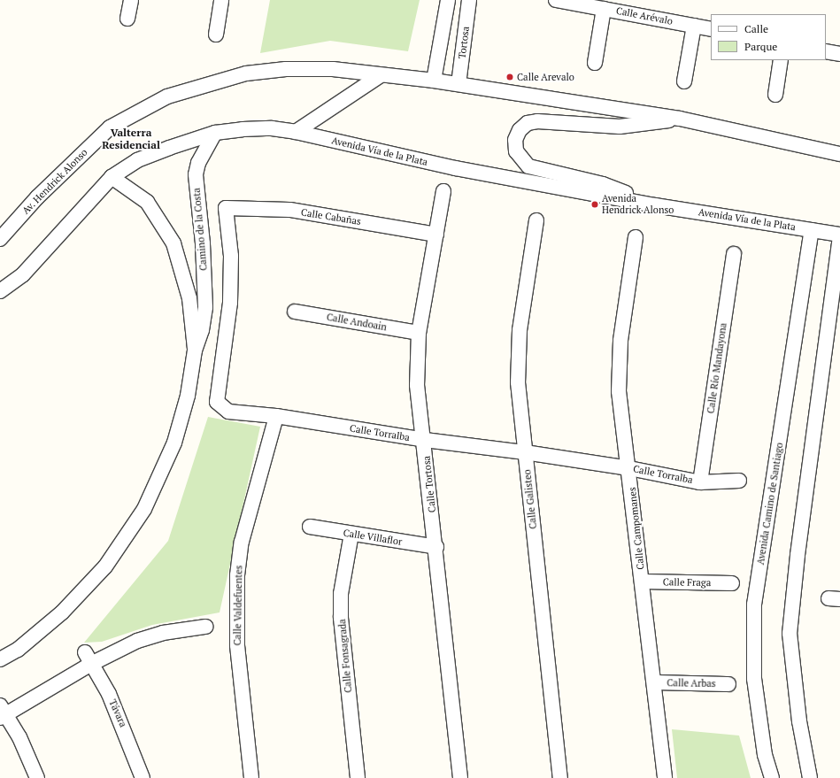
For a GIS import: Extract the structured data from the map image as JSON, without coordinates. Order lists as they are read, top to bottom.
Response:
{
  "streets": {
    "street": [
      "Calle Arévalo",
      "Tortosa",
      "Avenida Vía de la Plata",
      "Av. Hendrick Alonso",
      "Calle Cabañas",
      "Camino de la Costa",
      "Calle Andoain",
      "Calle Río Mandayona",
      "Calle Torralba",
      "Calle Tortosa",
      "Calle Galisteo",
      "Avenida Camino de Santiago",
      "Calle Campomanes",
      "Calle Villaflor",
      "Calle Fraga",
      "Calle Valdefuentes",
      "Calle Fonsagrada",
      "Calle Arbas",
      "Távara"
    ]
  },
  "crossings": [
    ["Tortosa", "Avenida Vía de la Plata"],
    ["Avenida Vía de la Plata", "Av. Hendrick Alonso"],
    ["Avenida Vía de la Plata", "Camino de la Costa"],
    ["Avenida Vía de la Plata", "Avenida Camino de Santiago"],
    ["Calle Cabañas", "Calle Torralba"],
    ["Calle Cabañas", "Calle Tortosa"],
    ["Calle Andoain", "Calle Tortosa"],
    ["Calle Río Mandayona", "Calle Torralba"],
    ["Calle Torralba", "Calle Tortosa"],
    ["Calle Torralba", "Calle Galisteo"],
    ["Calle Torralba", "Calle Campomanes"],
    ["Calle Torralba", "Calle Valdefuentes"],
    ["Calle Tortosa", "Calle Villaflor"],
    ["Calle Campomanes", "Calle Fraga"],
    ["Calle Campomanes", "Calle Arbas"],
    ["Calle Villaflor", "Calle Fonsagrada"]
  ],
  "districts": ["Valterra Residencial"],
  "places": ["Calle Arevalo", "Avenida Hendrick Alonso"],
  "legend": ["Calle", "Parque"]
}
